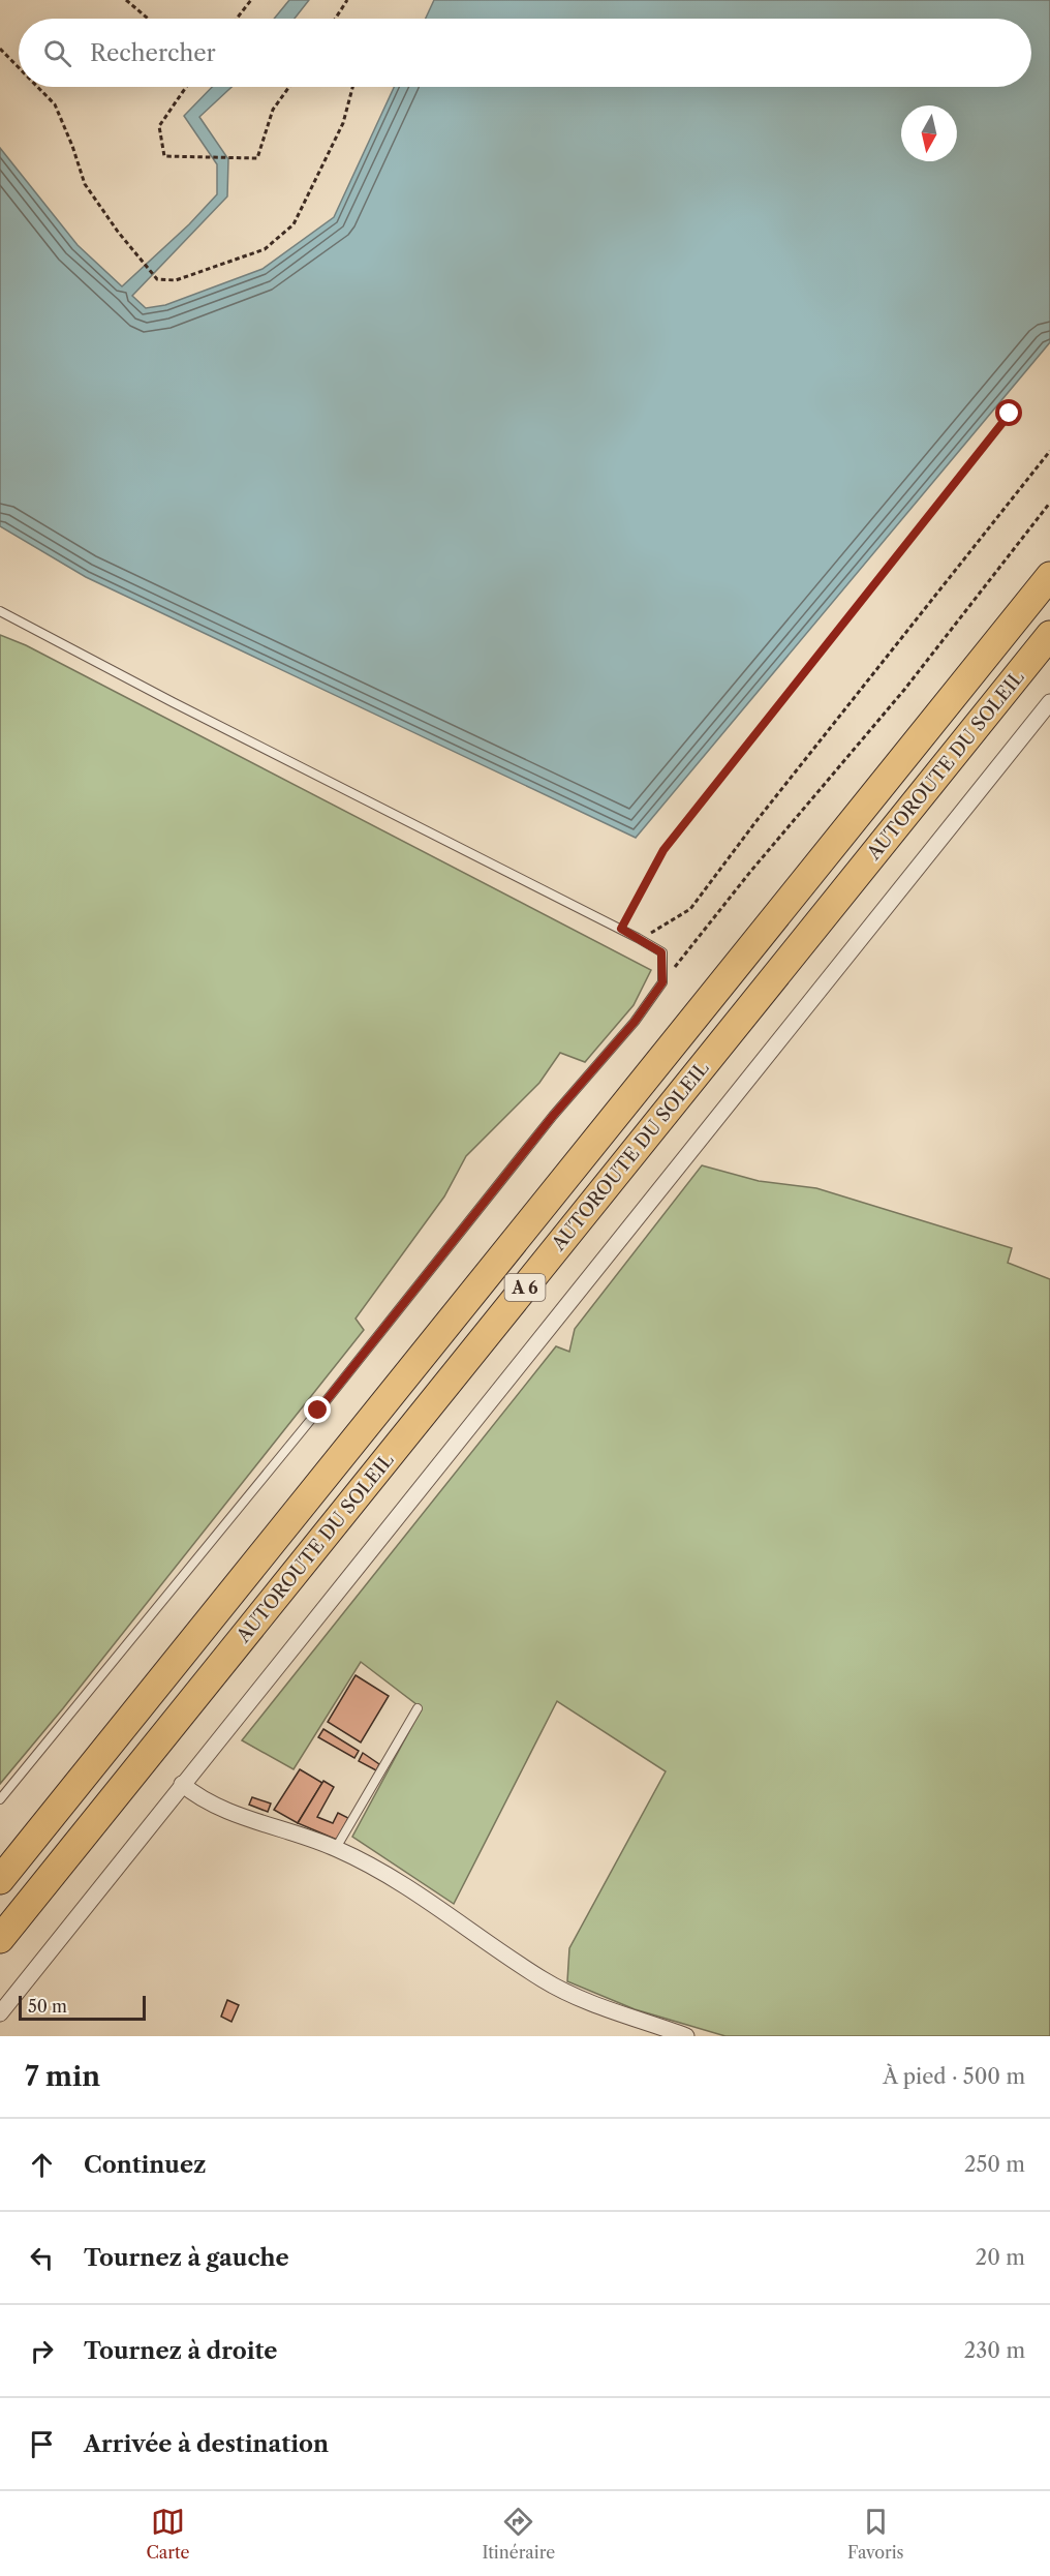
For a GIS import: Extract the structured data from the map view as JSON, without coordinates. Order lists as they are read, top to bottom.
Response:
{
  "streets": {
    "highway": ["AUTOROUTE DU SOLEIL", "A 6"]
  },
  "scale_bar": "50 m",
  "north": "bottom",
  "page": {
    "search": "Rechercher",
    "scale": "50 m",
    "heading": ["7 min", "À pied · 500 m"],
    "list": [
      ["Continuez", "250 m"],
      ["Tournez à gauche", "20 m"],
      ["Tournez à droite", "230 m"],
      "Arrivée à destination"
    ],
    "nav": ["Carte", "Itinéraire", "Favoris"]
  }
}
